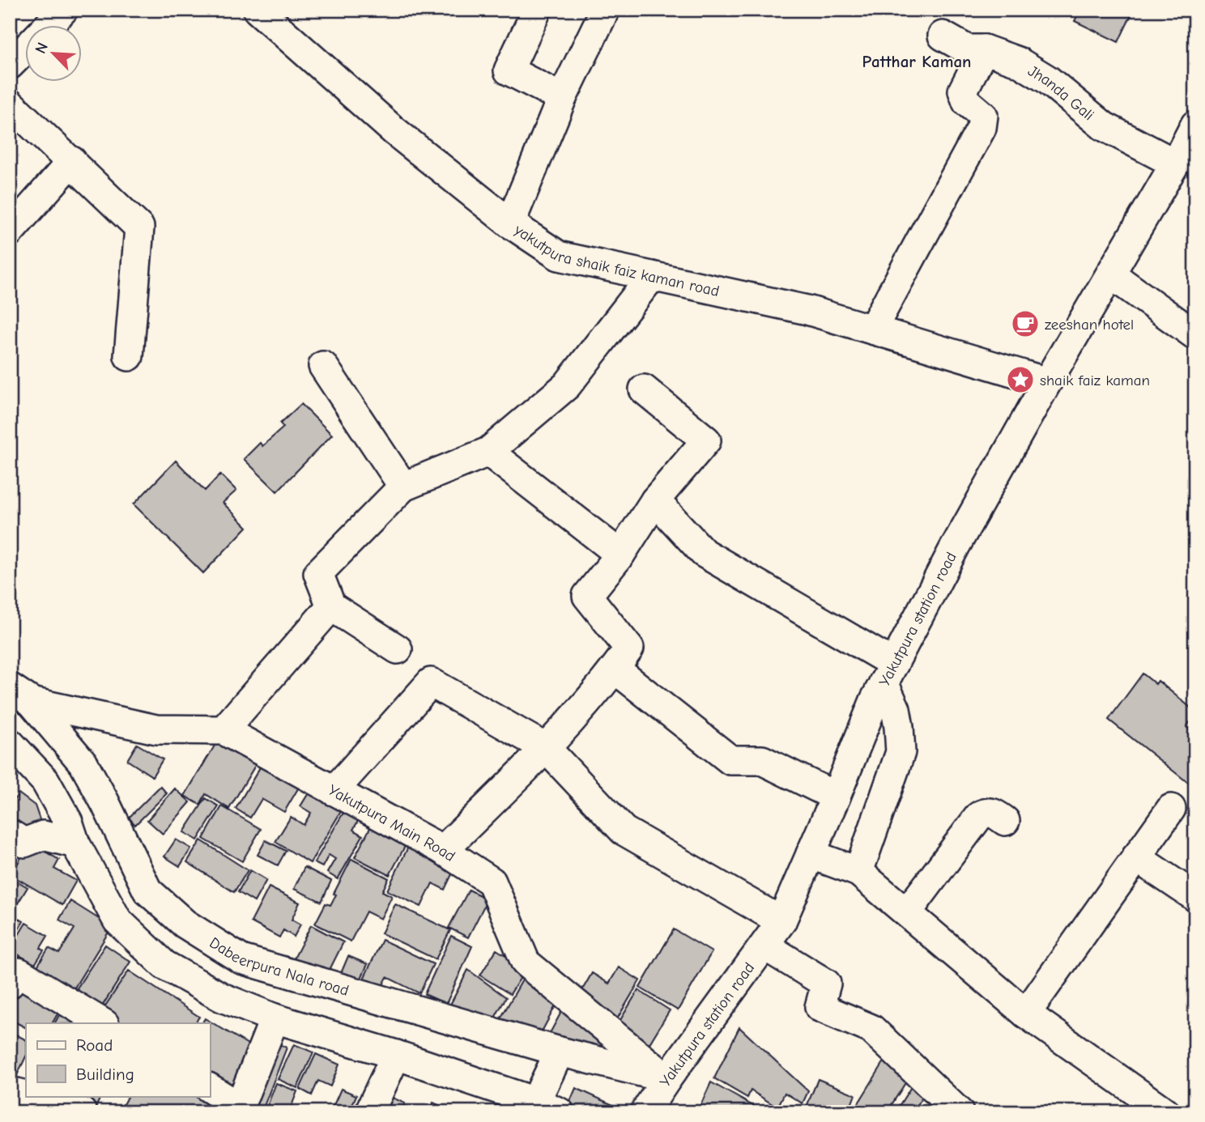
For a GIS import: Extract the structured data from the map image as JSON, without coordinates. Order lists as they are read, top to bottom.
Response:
{
  "streets": {
    "street": [
      "Jhanda Gali",
      "yakutpura shaik faiz kaman road",
      "Yakutpura station road",
      "Yakutpura Main Road",
      "Dabeerpura Nala road"
    ]
  },
  "crossings": [
    ["Jhanda Gali", "Yakutpura station road"],
    ["yakutpura shaik faiz kaman road", "Yakutpura station road"],
    ["Yakutpura station road", "Yakutpura Main Road"],
    ["Yakutpura station road", "Dabeerpura Nala road"],
    ["Yakutpura Main Road", "Dabeerpura Nala road"]
  ],
  "districts": ["Patthar Kaman"],
  "places": {
    "cafe": ["zeeshan hotel"],
    "place": ["shaik faiz kaman"]
  },
  "legend": ["Road", "Building"],
  "north": "top left"
}
